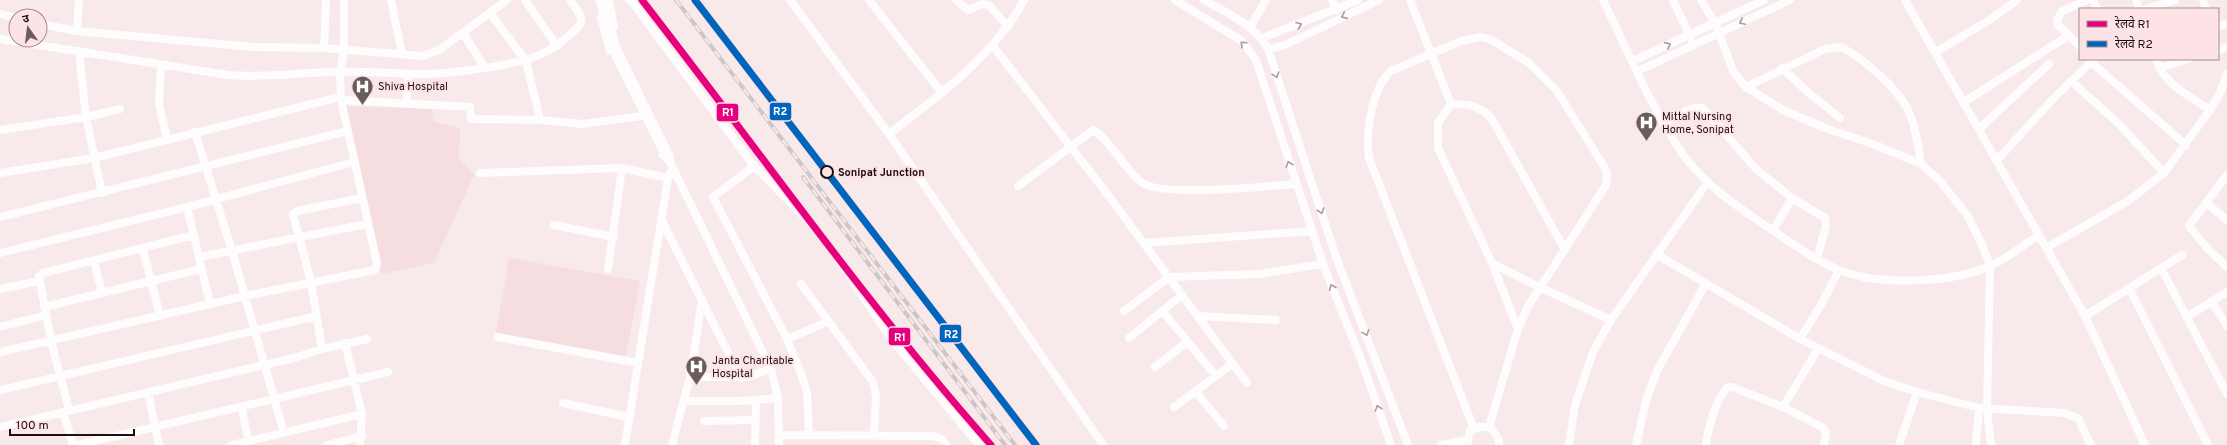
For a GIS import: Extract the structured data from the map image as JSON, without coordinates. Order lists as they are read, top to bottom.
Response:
{
  "places": {
    "hospital": ["Shiva Hospital", "Mittal Nursing Home, Sonipat", "Janta Charitable Hospital"],
    "other": ["Sonipat Junction"]
  },
  "lines": ["rail line R1", "rail line R2"],
  "legend": ["रेलवे R1", "रेलवे R2"],
  "scale_bar": "100 m",
  "north": "top"
}
